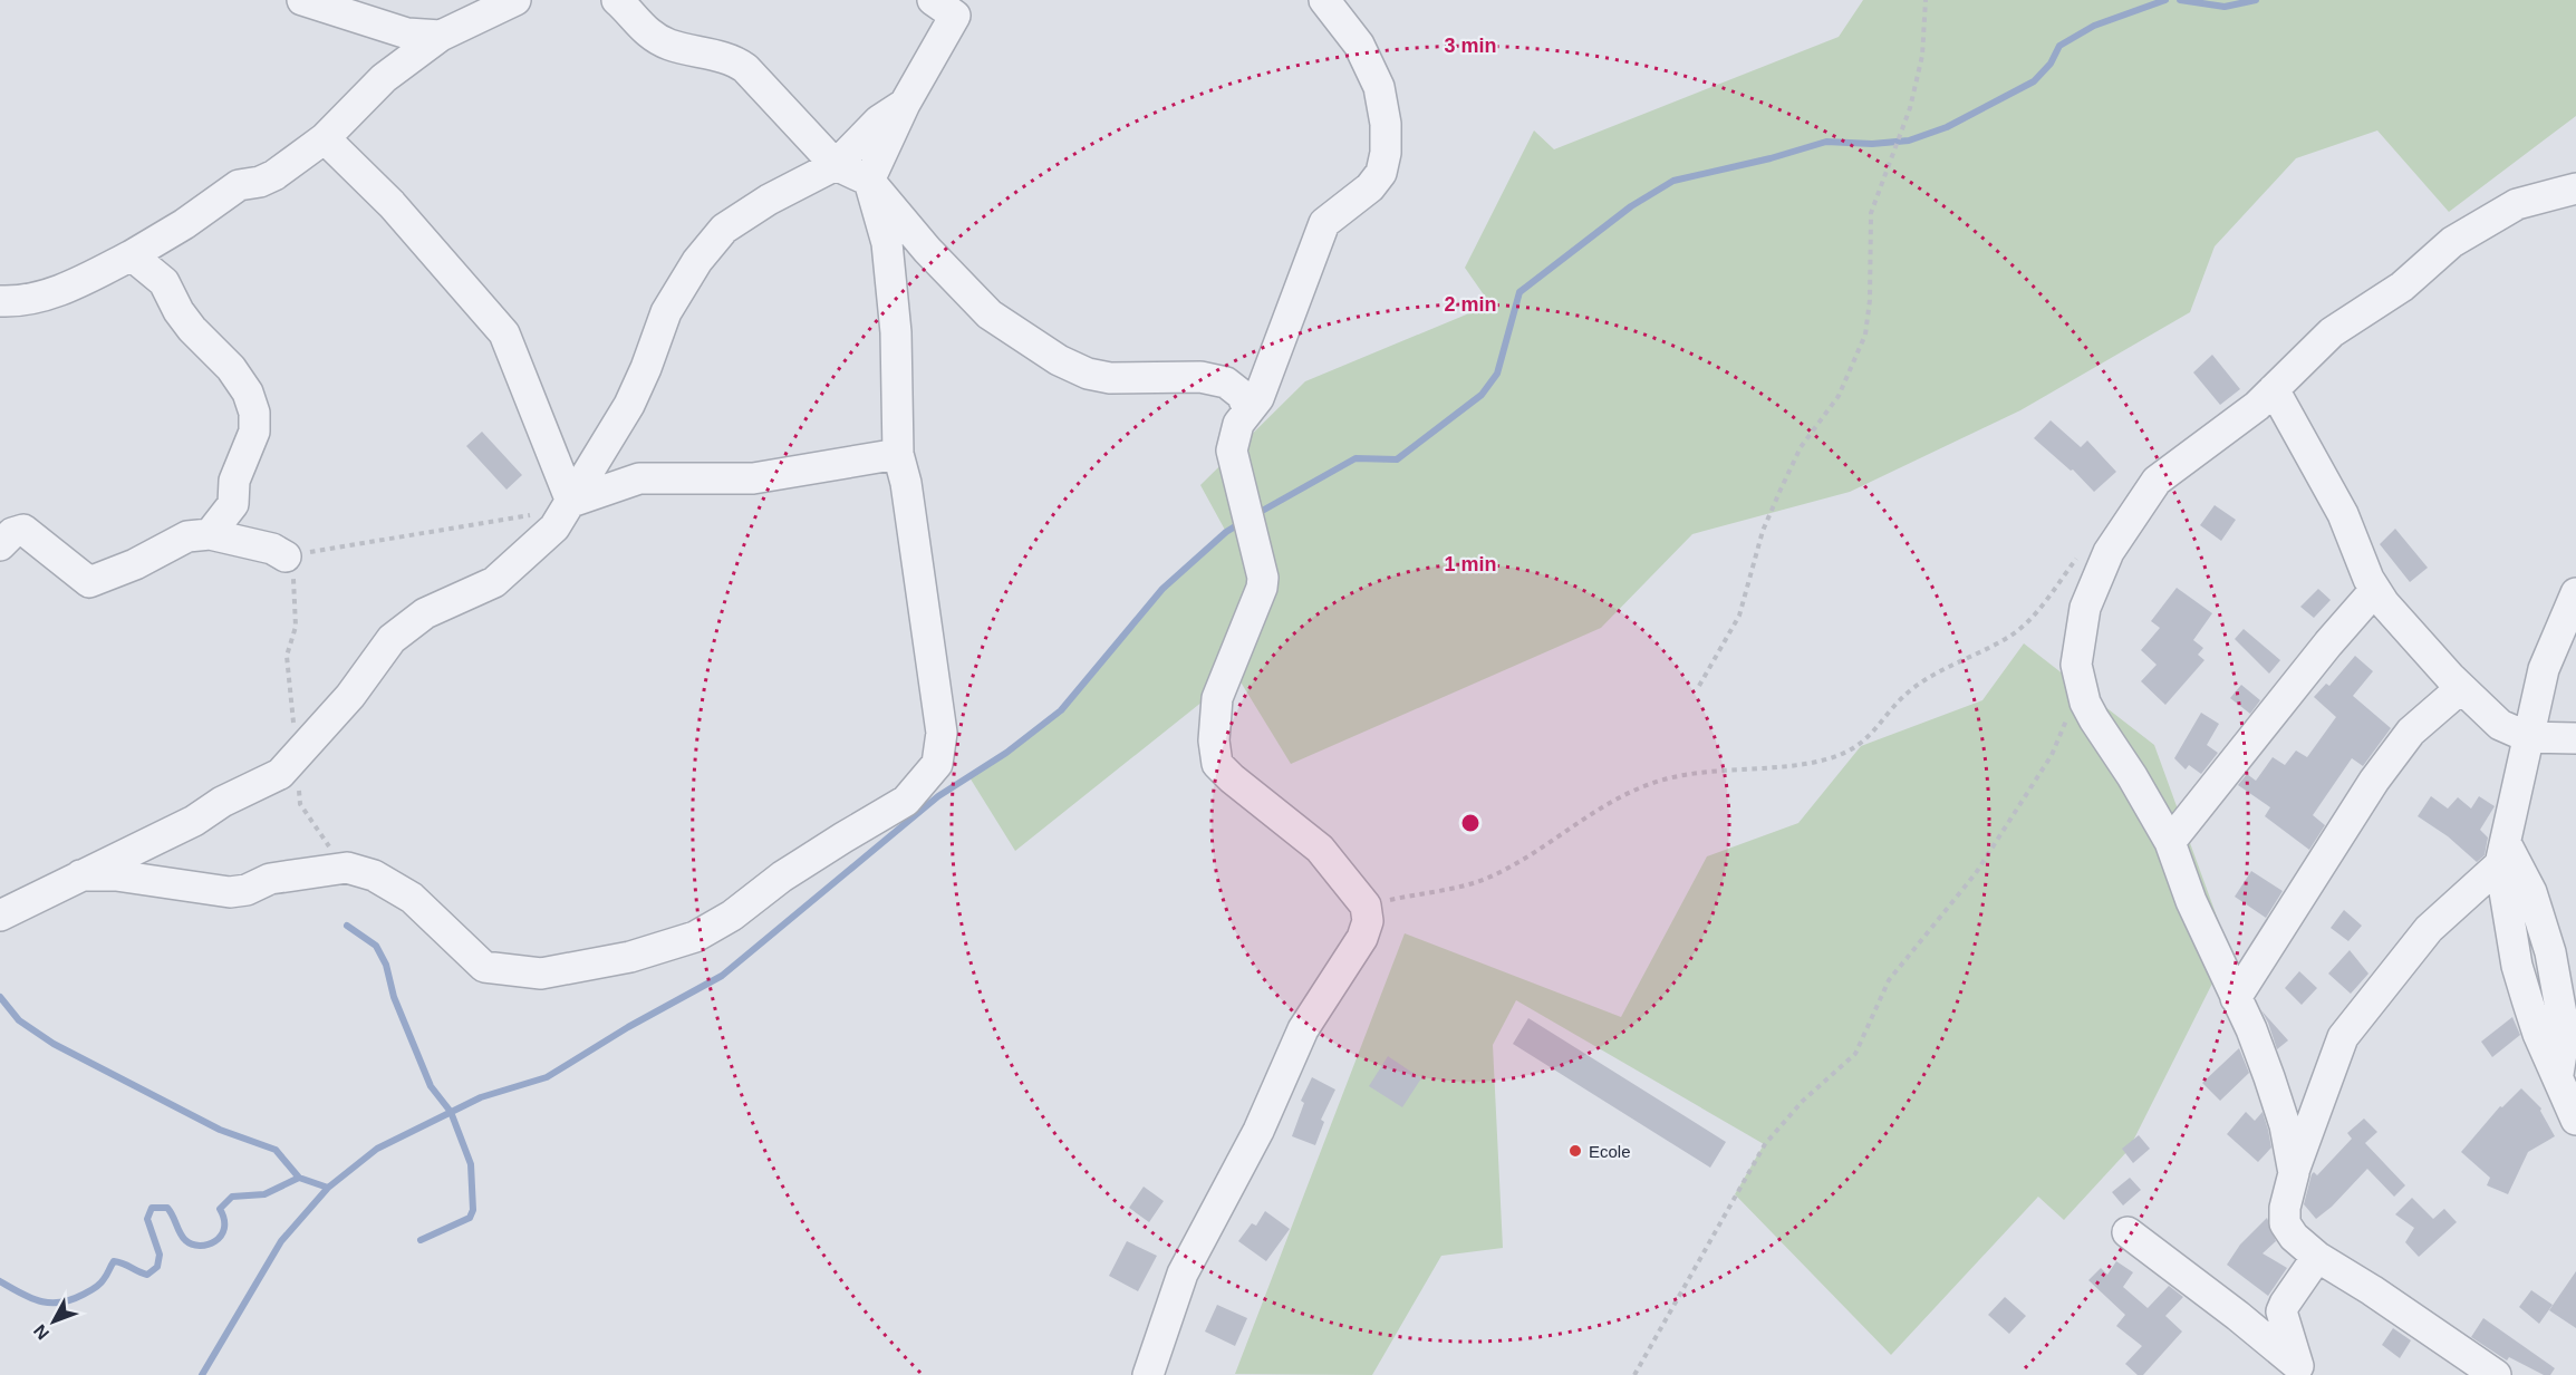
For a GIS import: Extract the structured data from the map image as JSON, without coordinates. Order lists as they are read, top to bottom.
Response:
{
  "places": ["Ecole"],
  "north": "bottom left",
  "rings": ["3 min", "2 min", "1 min"]
}
